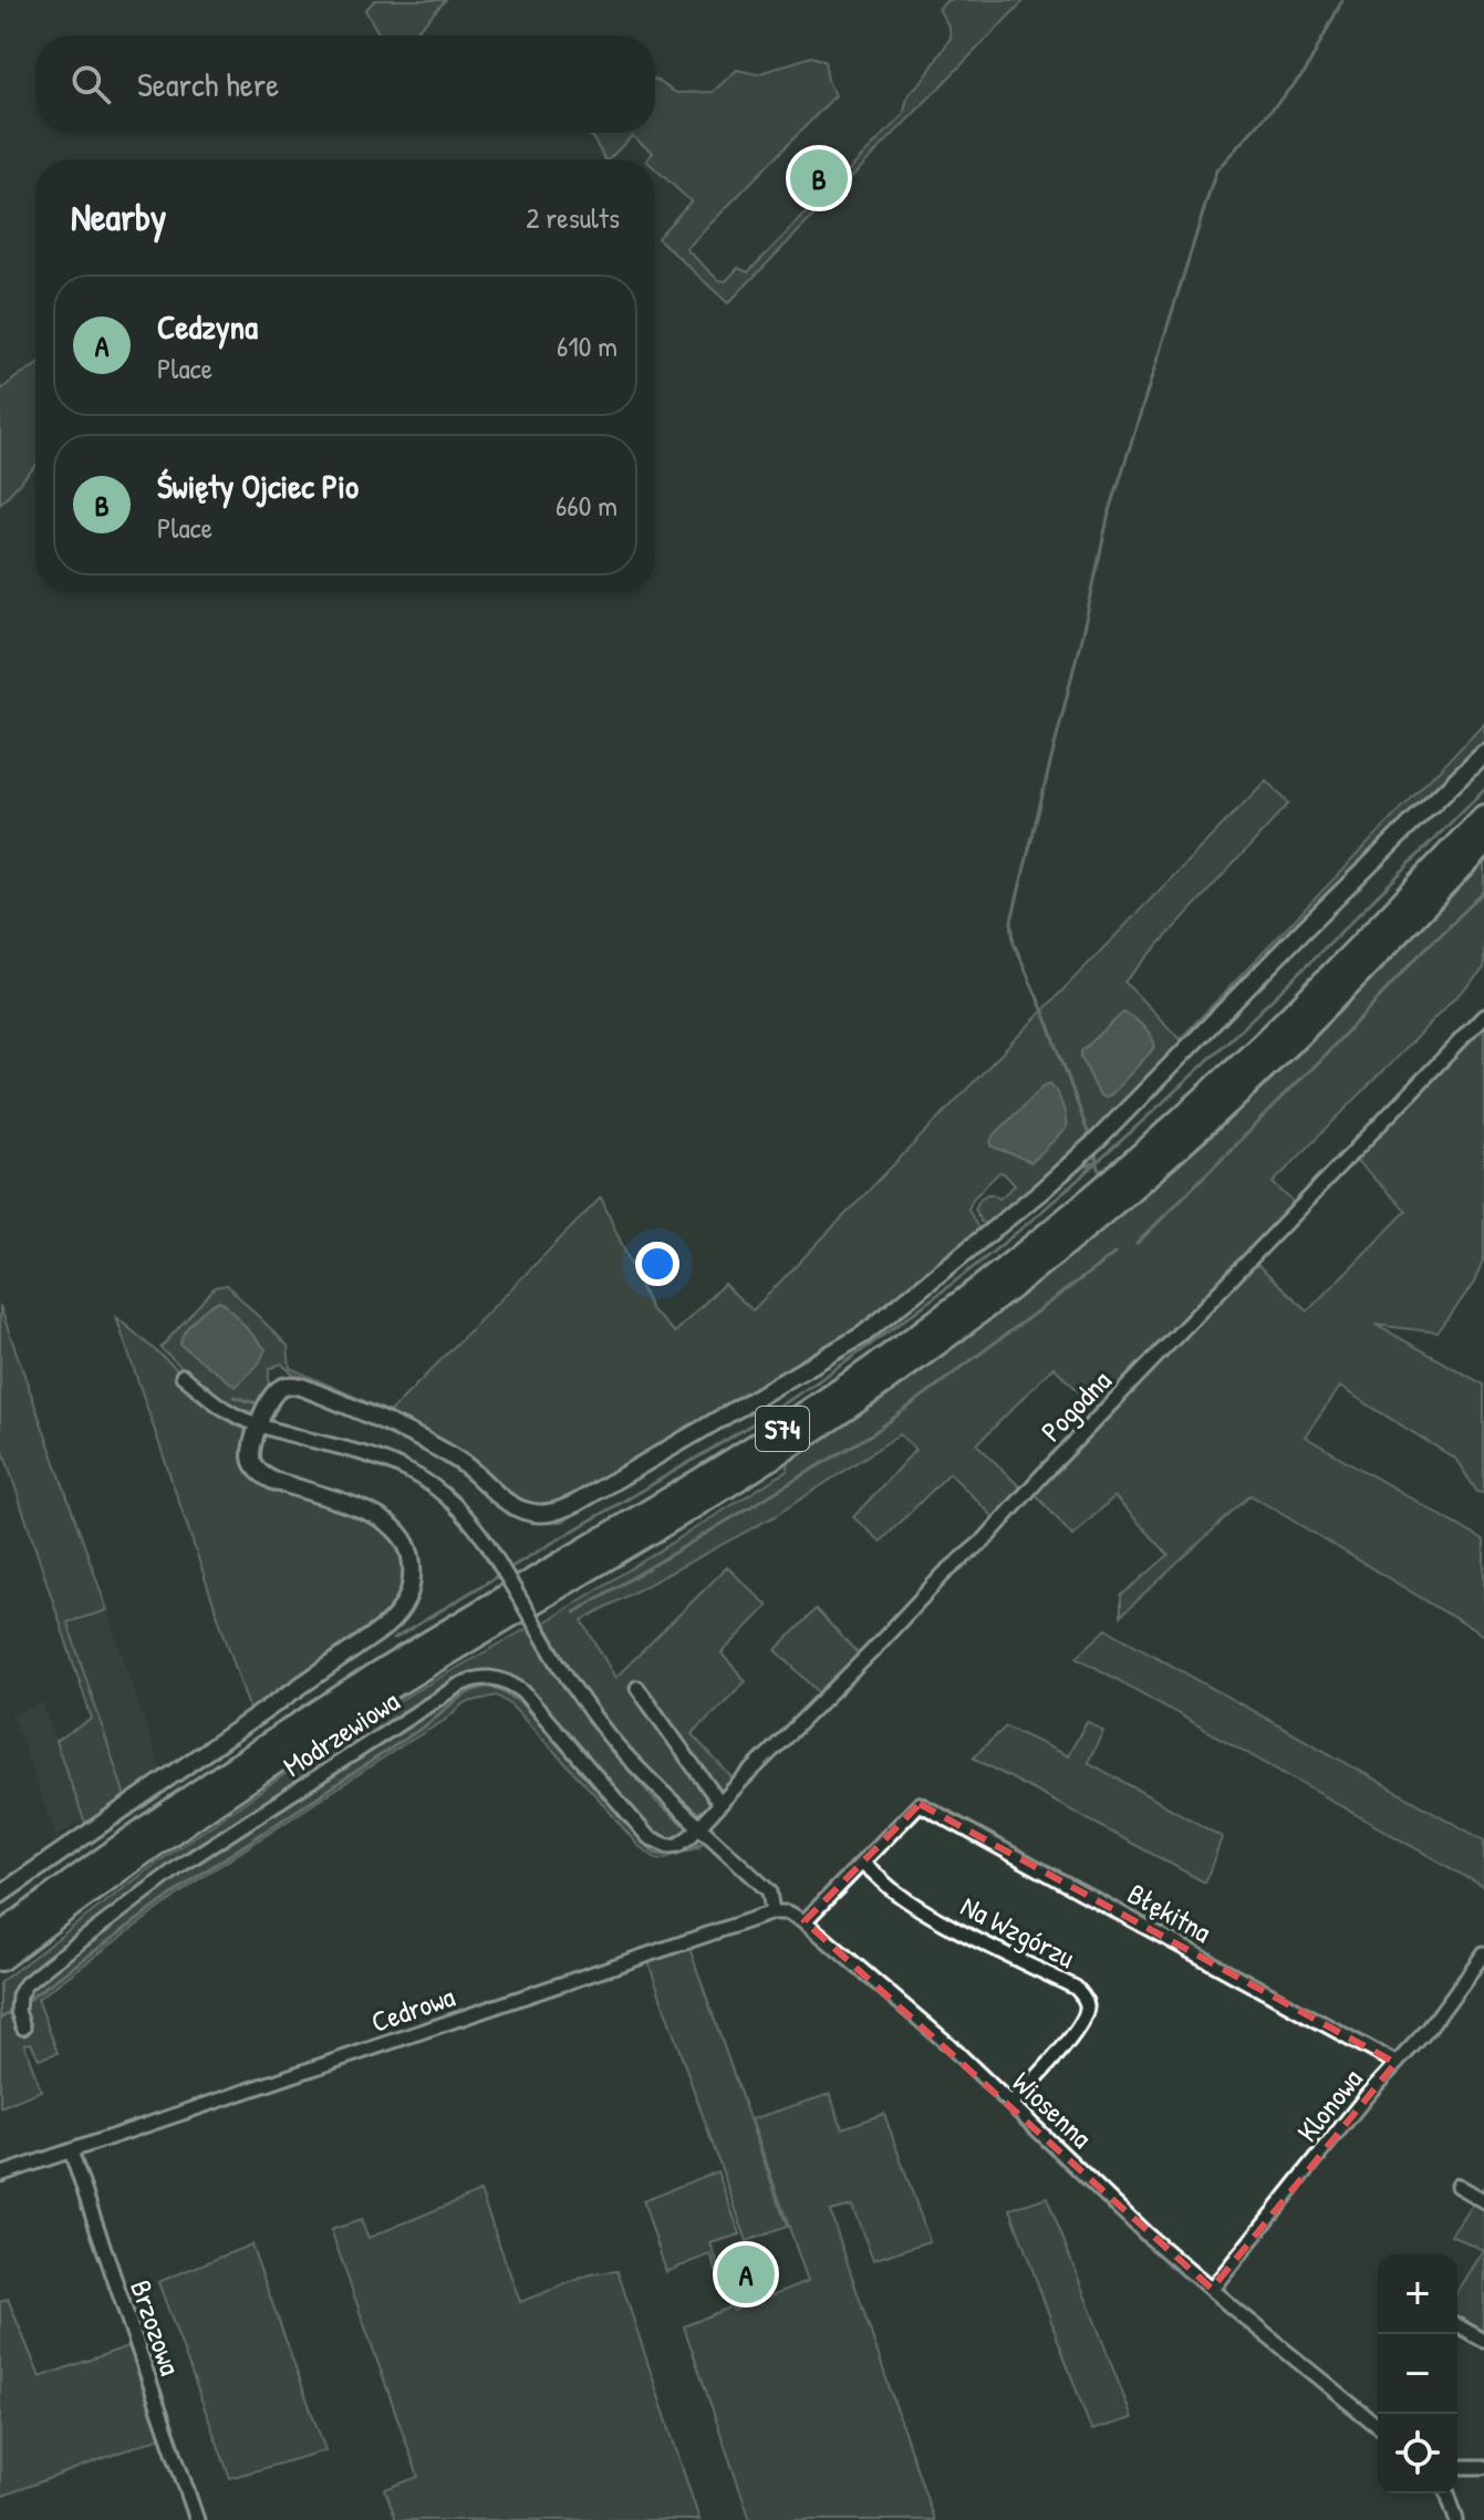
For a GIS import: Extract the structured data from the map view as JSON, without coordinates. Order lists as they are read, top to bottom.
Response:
{
  "streets": {
    "highway": ["S74"],
    "street": [
      "Pogodna",
      "Modrzewiowa",
      "Błękitna",
      "Na Wzgórzu",
      "Cedrowa",
      "Klonowa",
      "Wiosenna",
      "Brzozowa"
    ]
  },
  "crossings": [
    ["Pogodna", "Modrzewiowa"],
    ["Błękitna", "Na Wzgórzu"],
    ["Błękitna", "Klonowa"],
    ["Na Wzgórzu", "Wiosenna"],
    ["Cedrowa", "Wiosenna"],
    ["Cedrowa", "Brzozowa"],
    ["Klonowa", "Wiosenna"]
  ],
  "page": {
    "search": "Search here",
    "pins": ["B", "A"],
    "heading": ["Nearby", "2 results"],
    "list": [
      {
        "mark": "A",
        "name": "Cedzyna",
        "note": "Place",
        "value": "610 m"
      },
      {
        "mark": "B",
        "name": "Święty Ojciec Pio",
        "note": "Place",
        "value": "660 m"
      }
    ],
    "map_buttons": ["+", "−"]
  }
}
